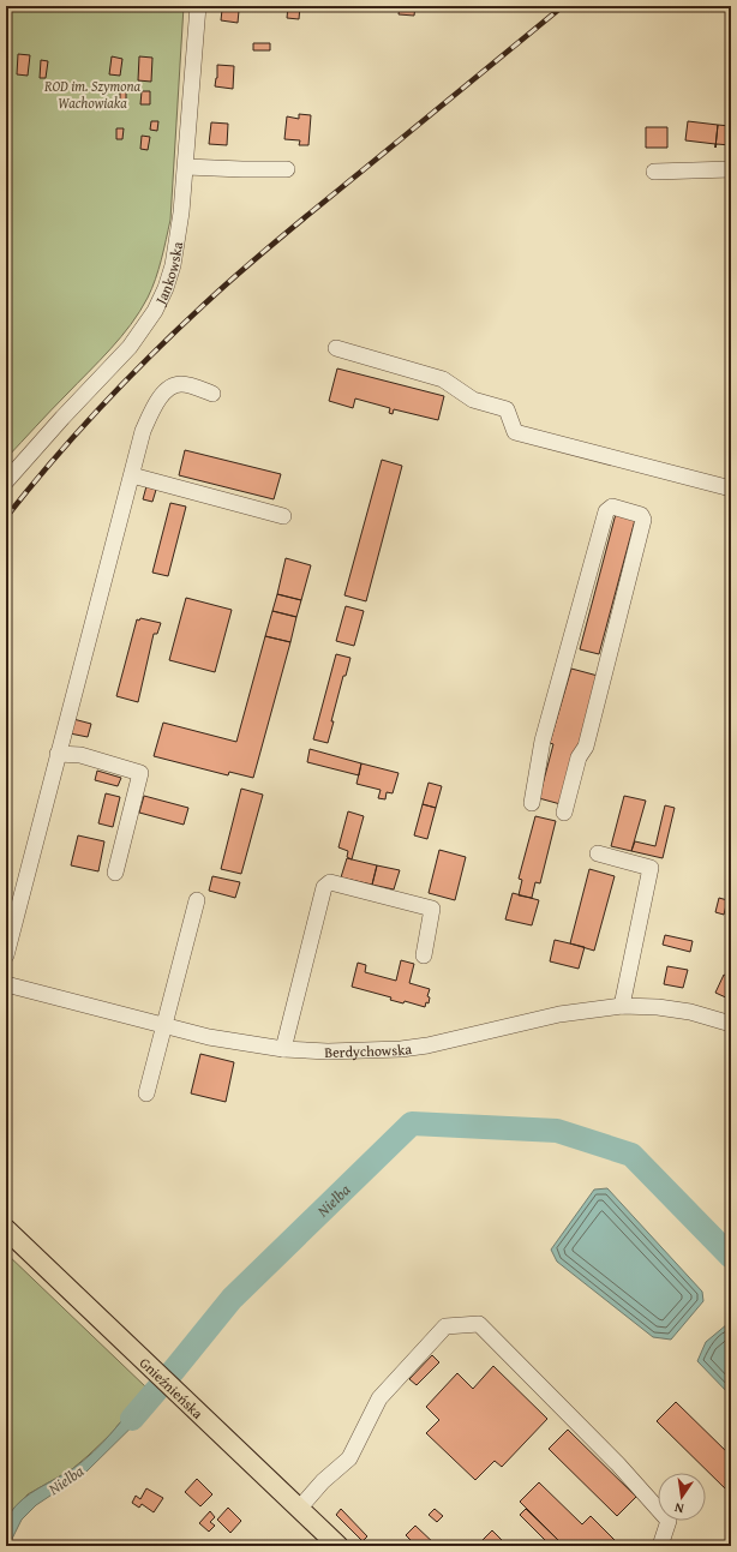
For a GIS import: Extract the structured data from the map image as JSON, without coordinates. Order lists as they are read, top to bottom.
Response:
{
  "streets": {
    "main road": ["Gnieźnieńska"],
    "street": ["Jankowska", "Berdychowska"]
  },
  "water": ["Nielba"],
  "parks": ["ROD im. Szymona Wachowiaka"],
  "north": "bottom"
}
